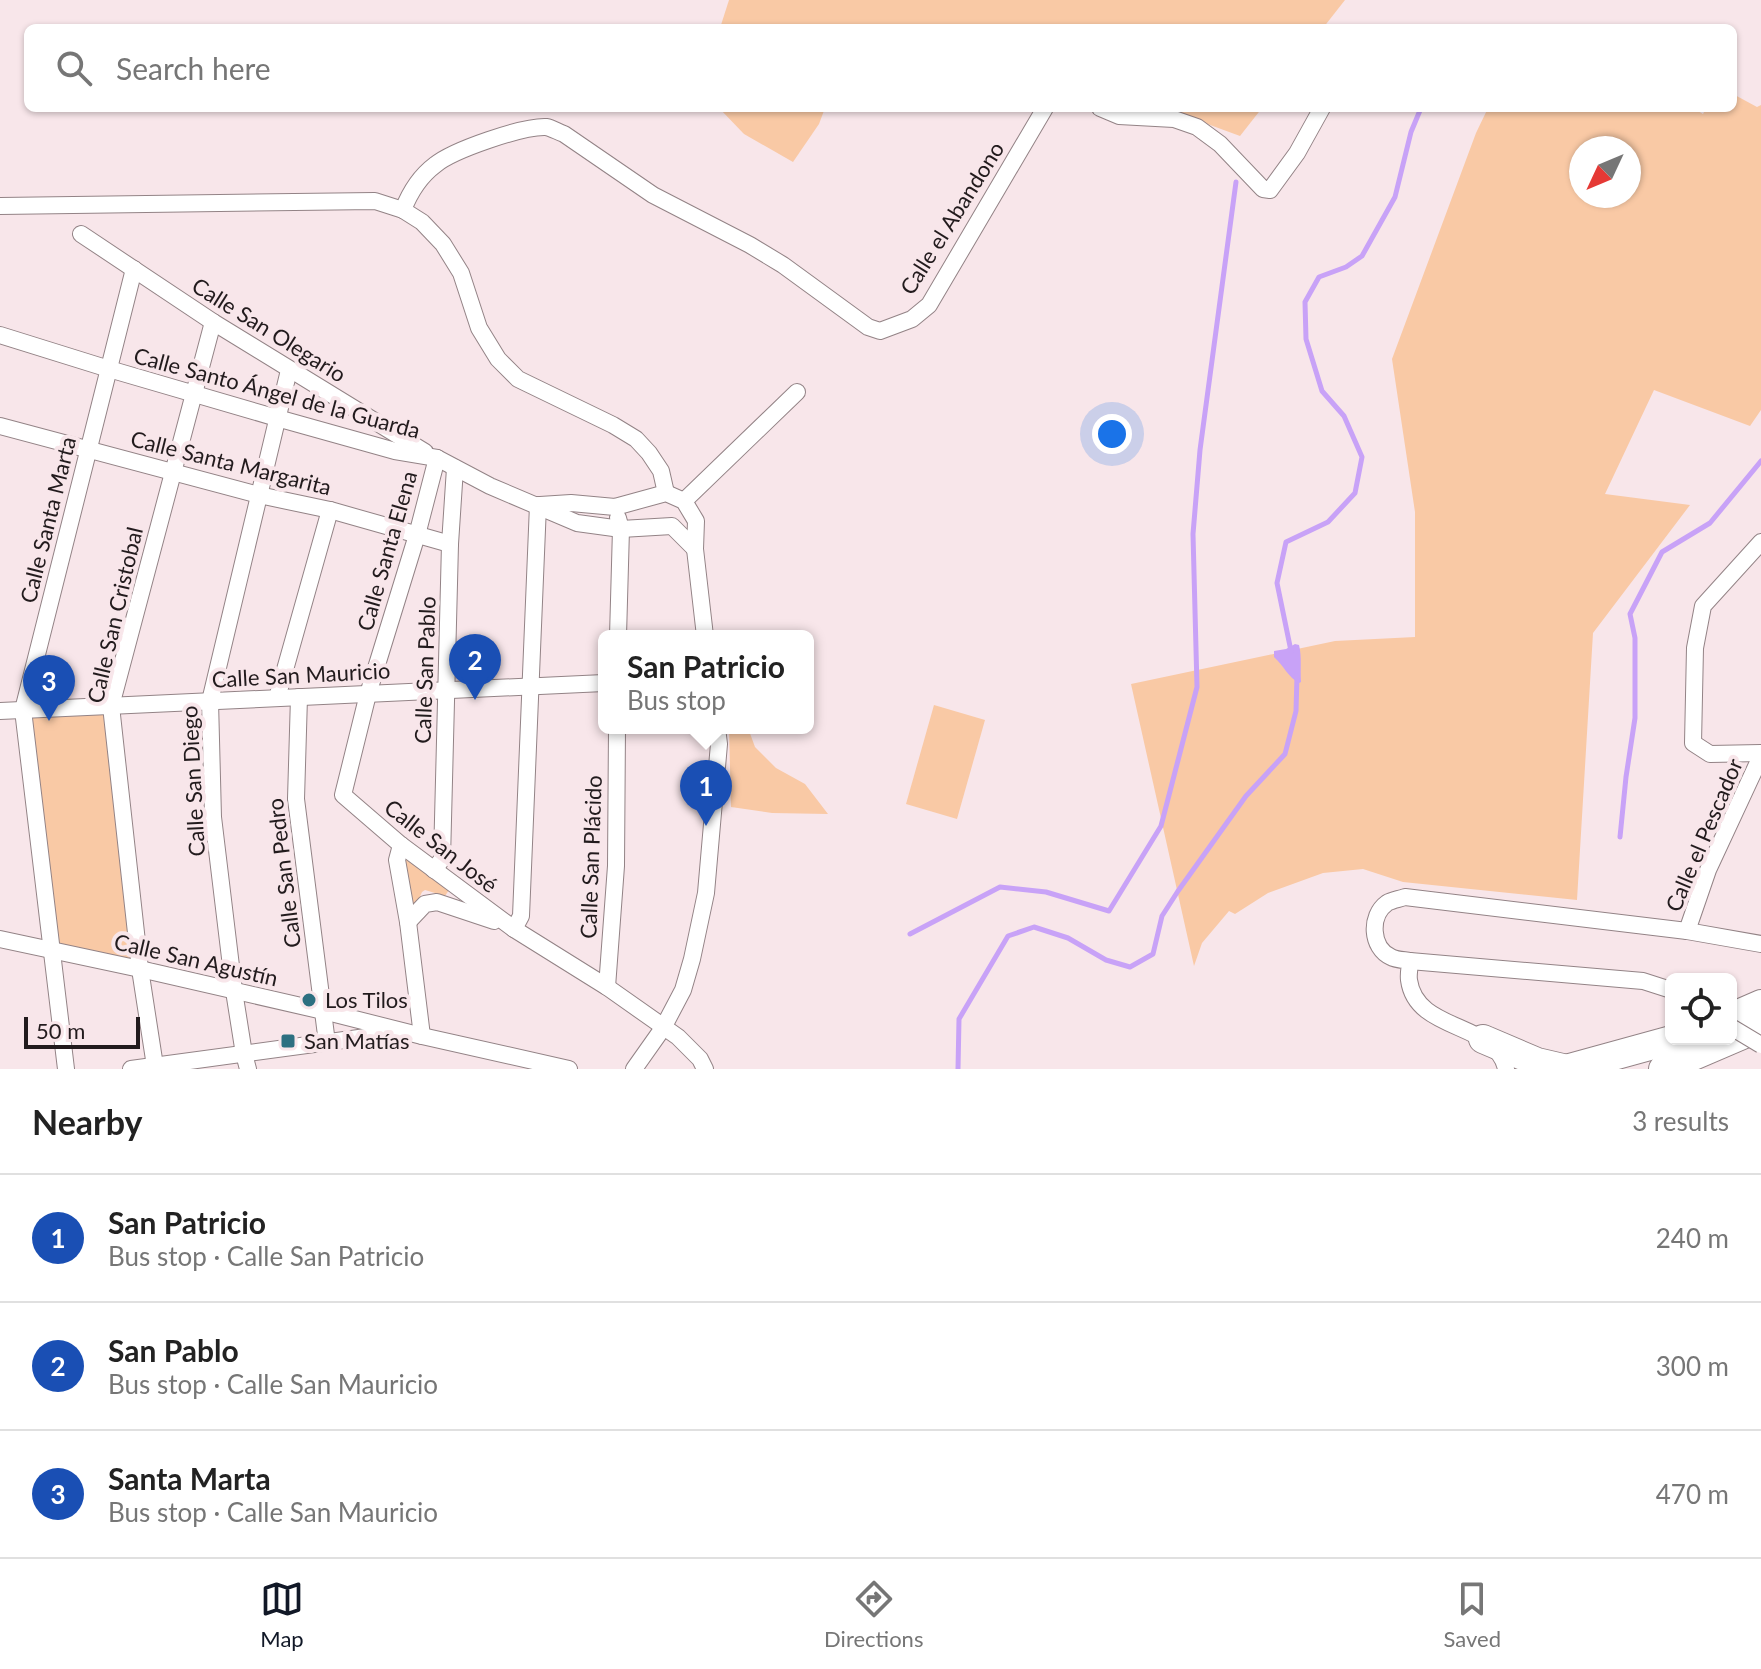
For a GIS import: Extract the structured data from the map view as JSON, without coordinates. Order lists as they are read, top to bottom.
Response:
{
  "streets": {
    "street": [
      "Calle el Abandono",
      "Calle San Olegario",
      "Calle Santo Ángel de la Guarda",
      "Calle Santa Margarita",
      "Calle Santa Marta",
      "Calle Santa Elena",
      "Calle San Cristobal",
      "Calle San Pablo",
      "Calle San Mauricio",
      "Calle San Diego",
      "Calle el Pescador",
      "Calle San José",
      "Calle San Plácido",
      "Calle San Pedro",
      "Calle San Agustín"
    ]
  },
  "crossings": [
    ["Calle San Olegario", "Calle Santo Ángel de la Guarda"],
    ["Calle San Olegario", "Calle Santa Marta"],
    ["Calle San Olegario", "Calle Santa Elena"],
    ["Calle San Olegario", "Calle San Cristobal"],
    ["Calle San Olegario", "Calle San Diego"],
    ["Calle Santo Ángel de la Guarda", "Calle Santa Marta"],
    ["Calle Santo Ángel de la Guarda", "Calle Santa Elena"],
    ["Calle Santo Ángel de la Guarda", "Calle San Cristobal"],
    ["Calle Santo Ángel de la Guarda", "Calle San Pablo"],
    ["Calle Santo Ángel de la Guarda", "Calle San Diego"],
    ["Calle Santa Margarita", "Calle Santa Marta"],
    ["Calle Santa Margarita", "Calle Santa Elena"],
    ["Calle Santa Margarita", "Calle San Cristobal"],
    ["Calle Santa Margarita", "Calle San Pablo"],
    ["Calle Santa Margarita", "Calle San Diego"],
    ["Calle Santa Marta", "Calle San Mauricio"],
    ["Calle Santa Marta", "Calle San Agustín"],
    ["Calle Santa Elena", "Calle San Mauricio"],
    ["Calle Santa Elena", "Calle San José"],
    ["Calle San Cristobal", "Calle San Mauricio"],
    ["Calle San Cristobal", "Calle San Agustín"],
    ["Calle San Pablo", "Calle San Mauricio"],
    ["Calle San Pablo", "Calle San José"],
    ["Calle San Mauricio", "Calle San Diego"],
    ["Calle San Mauricio", "Calle San Pedro"],
    ["Calle San Diego", "Calle San Agustín"],
    ["Calle San José", "Calle San Plácido"],
    ["Calle San Pedro", "Calle San Agustín"]
  ],
  "places": {
    "other": ["Los Tilos"],
    "transit": ["San Matías"]
  },
  "scale_bar": "50 m",
  "north": "bottom left",
  "page": {
    "search": "Search here",
    "popup": ["San Patricio", "Bus stop"],
    "pins": ["2", "3", "1"],
    "scale": "50 m",
    "heading": ["Nearby", "3 results"],
    "list": [
      {
        "mark": "1",
        "name": "San Patricio",
        "note": "Bus stop · Calle San Patricio",
        "value": "240 m"
      },
      {
        "mark": "2",
        "name": "San Pablo",
        "note": "Bus stop · Calle San Mauricio",
        "value": "300 m"
      },
      {
        "mark": "3",
        "name": "Santa Marta",
        "note": "Bus stop · Calle San Mauricio",
        "value": "470 m"
      }
    ],
    "nav": ["Map", "Directions", "Saved"]
  }
}
